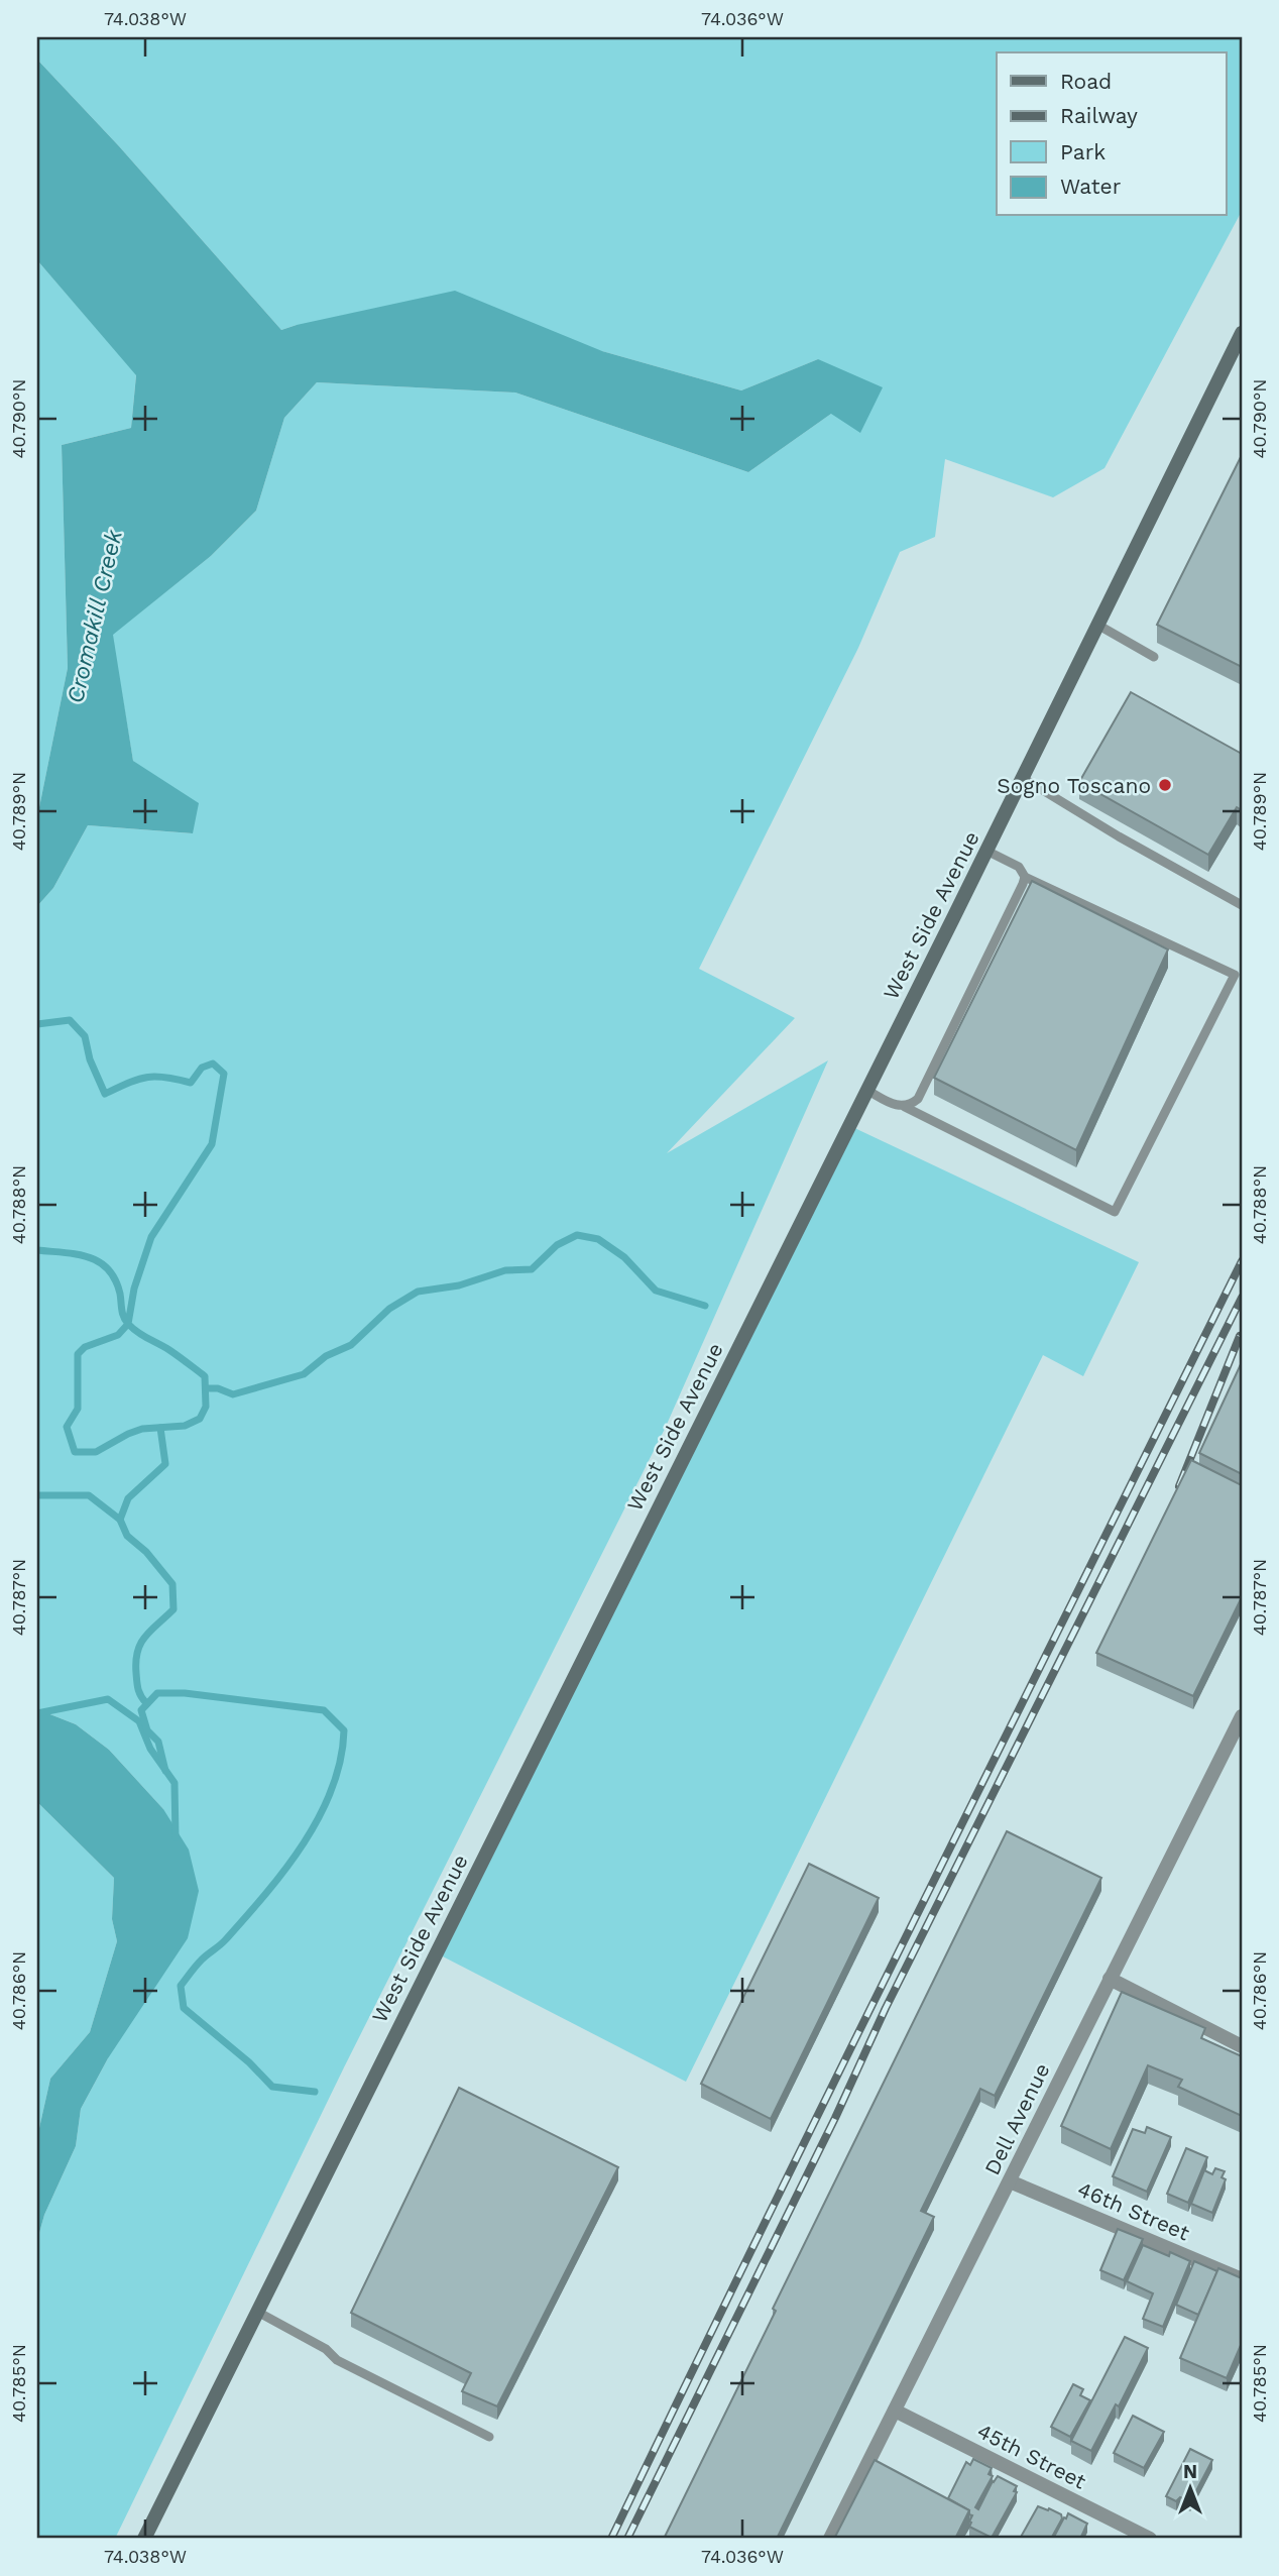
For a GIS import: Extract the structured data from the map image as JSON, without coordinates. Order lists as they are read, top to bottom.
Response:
{
  "streets": {
    "street": [
      "West Side Avenue",
      "Dell Avenue",
      "46th Street",
      "45th Street"
    ]
  },
  "crossings": [
    ["Dell Avenue", "46th Street"],
    ["Dell Avenue", "45th Street"]
  ],
  "water": ["Cromakill Creek"],
  "places": ["Sogno Toscano"],
  "legend": [
    "Road",
    "Railway",
    "Park",
    "Water"
  ],
  "north": "top",
  "coordinates": [
    "74.038°W",
    "74.036°W",
    "40.790°N",
    "40.789°N",
    "40.788°N",
    "40.787°N",
    "40.786°N",
    "40.785°N"
  ]
}
